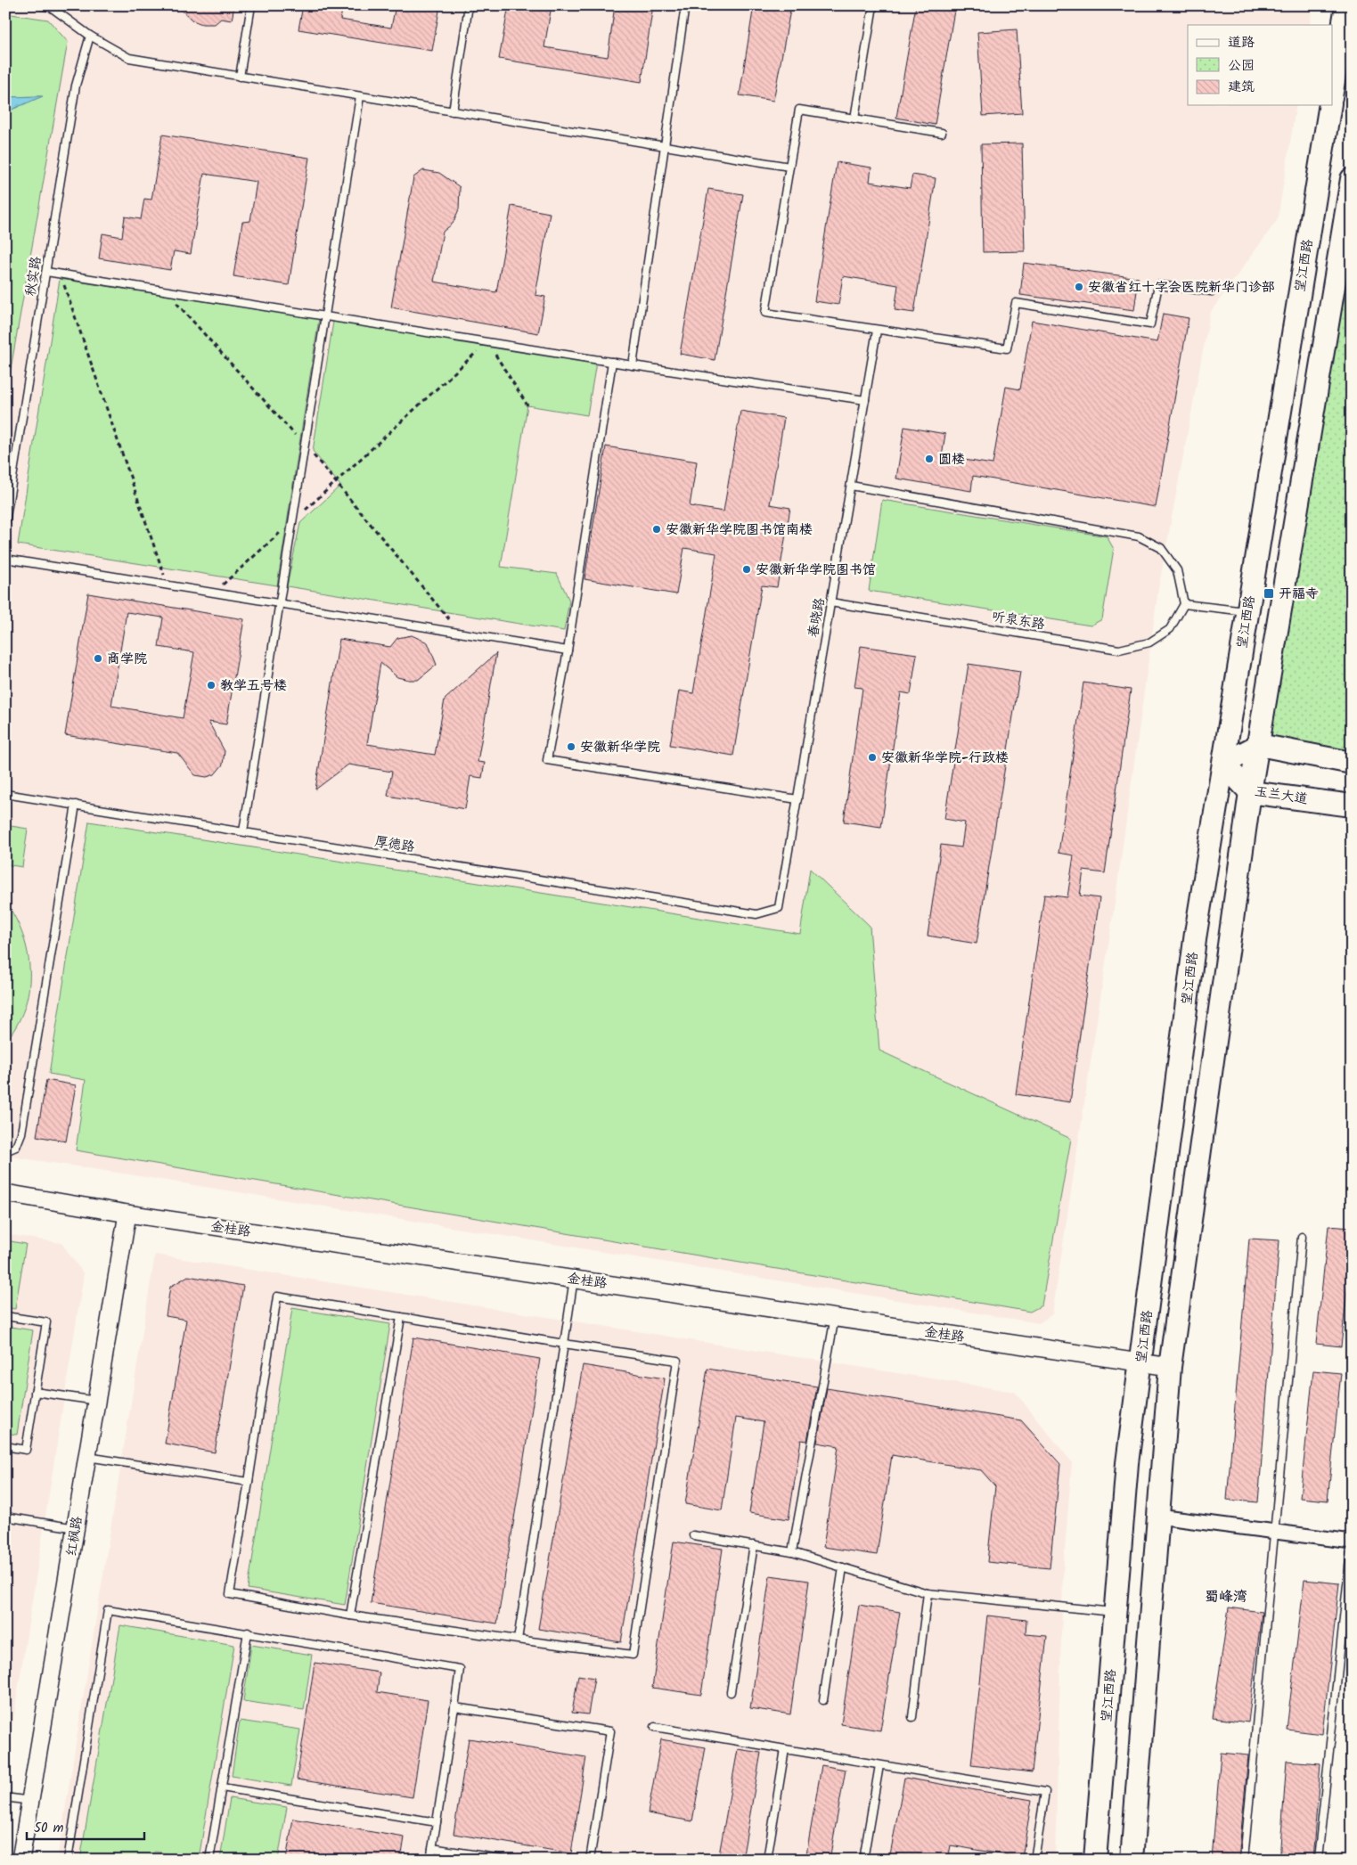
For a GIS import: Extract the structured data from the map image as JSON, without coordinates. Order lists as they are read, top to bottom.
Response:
{
  "streets": {
    "main road": ["望江西路", "玉兰大道"],
    "street": ["金桂路", "红枫路"],
    "lane": [
      "秋实路",
      "春晓路",
      "听泉东路",
      "厚德路"
    ]
  },
  "crossings": [
    ["望江西路", "玉兰大道"],
    ["望江西路", "金桂路"],
    ["春晓路", "听泉东路"],
    ["春晓路", "厚德路"],
    ["金桂路", "红枫路"]
  ],
  "districts": ["蜀峰湾"],
  "places": {
    "other": [
      "安徽省红十字会医院新华门诊部",
      "圆楼",
      "安徽新华学院图书馆南楼",
      "安徽新华学院图书馆",
      "商学院",
      "教学五号楼",
      "安徽新华学院",
      "安徽新华学院-行政楼"
    ],
    "transit": ["开福寺"]
  },
  "legend": ["道路", "公园", "建筑"],
  "scale_bar": "50 m"
}
